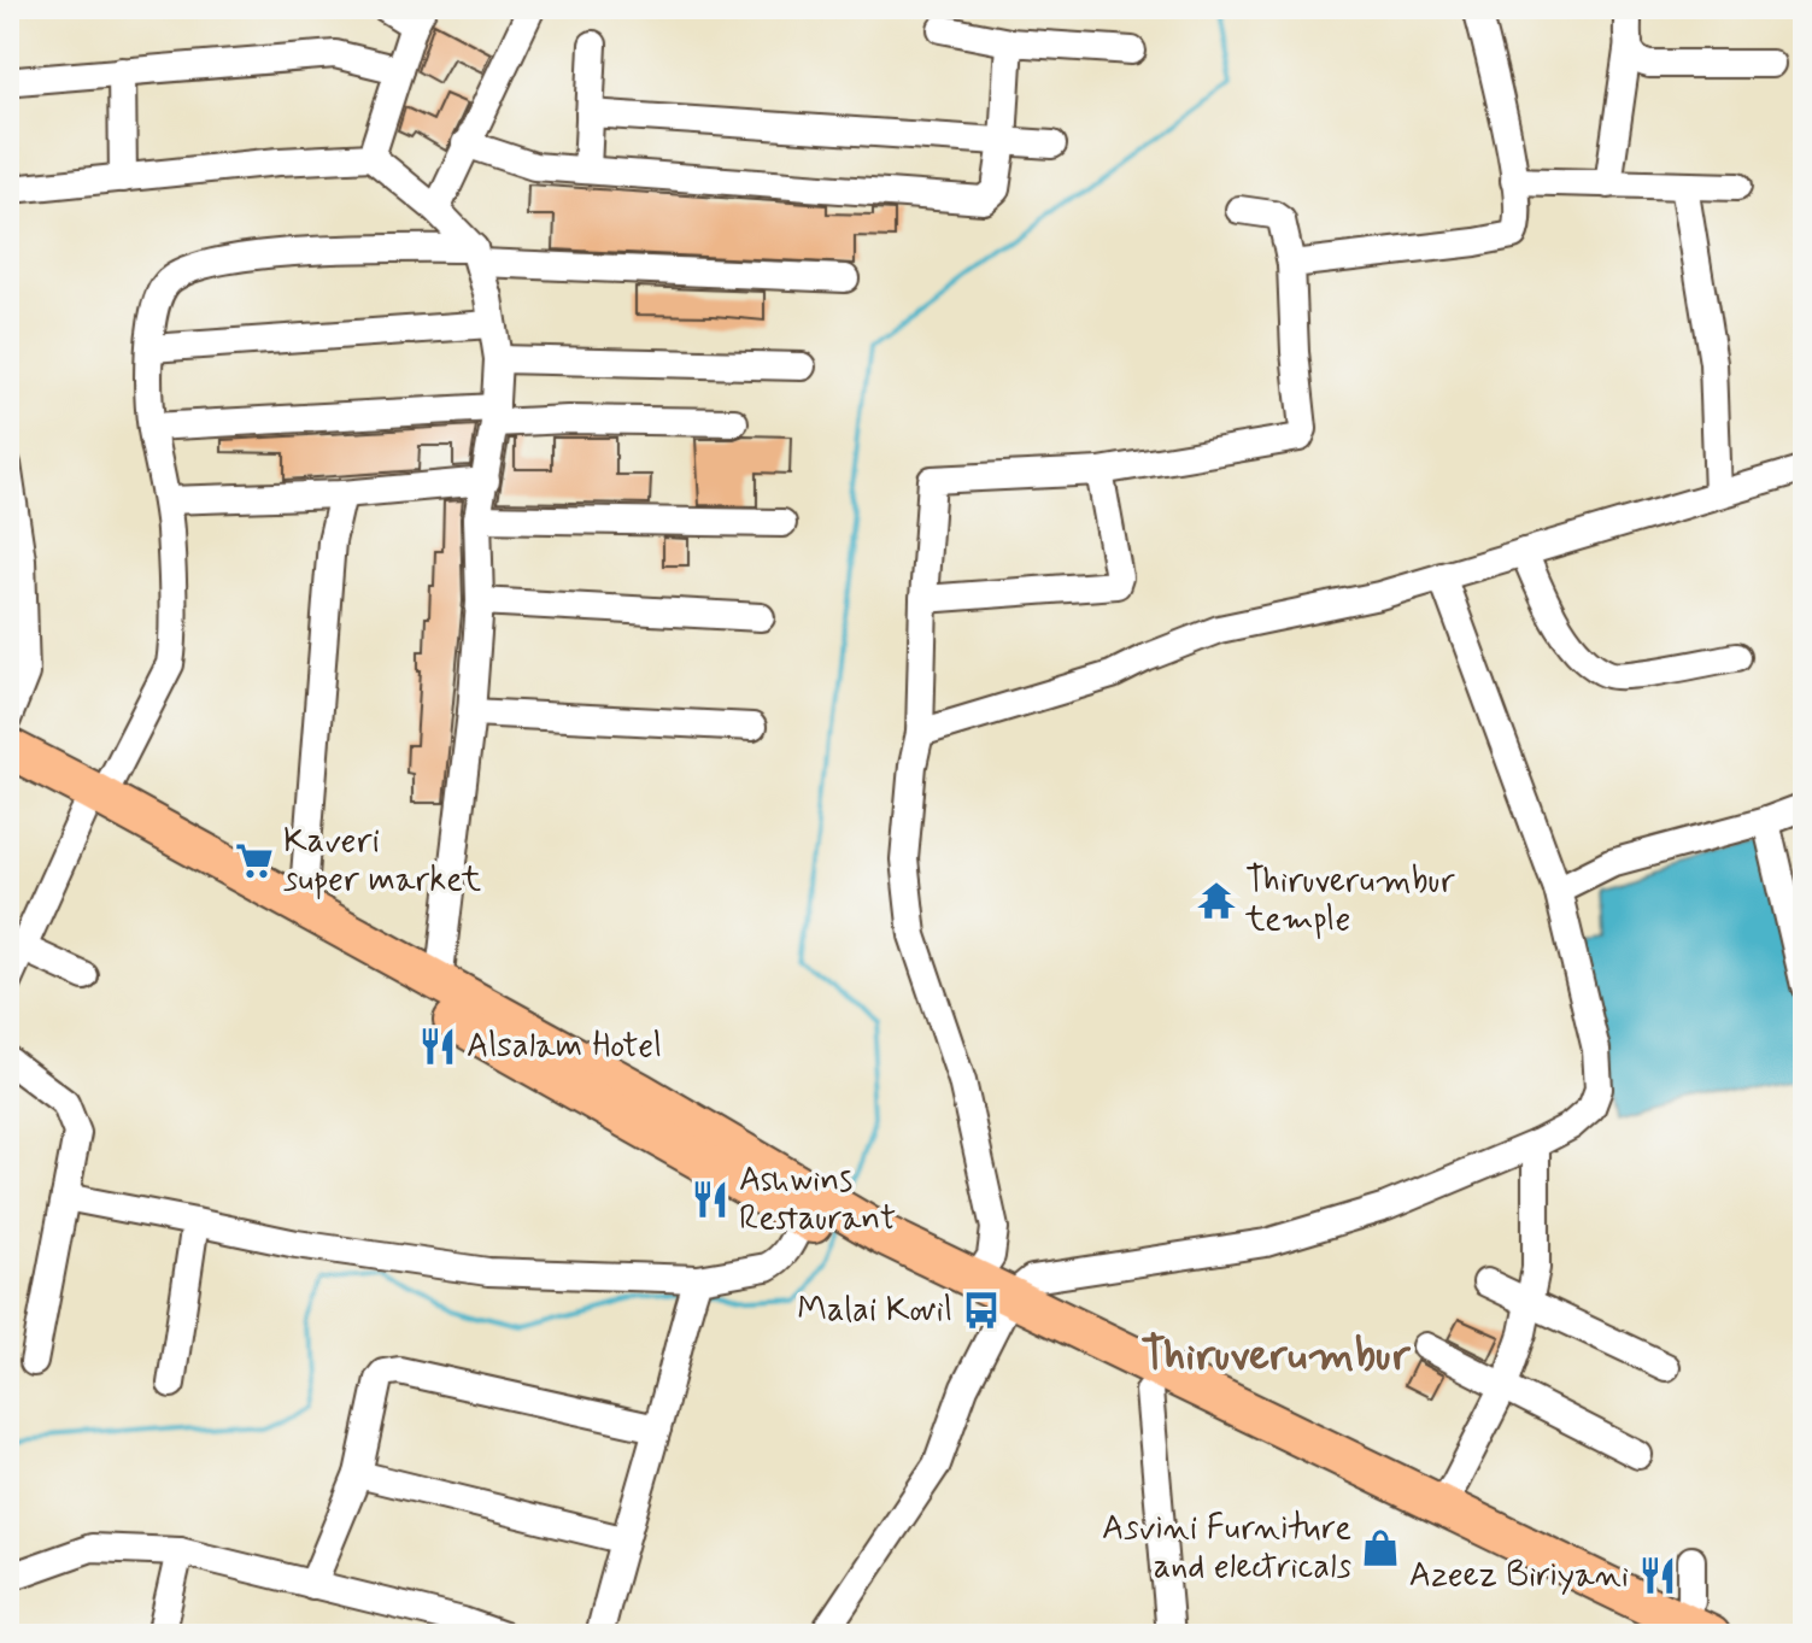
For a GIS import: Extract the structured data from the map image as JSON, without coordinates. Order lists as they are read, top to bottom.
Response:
{
  "districts": ["Thiruverumbur"],
  "places": {
    "supermarket": ["Kaveri super market"],
    "temple": ["Thiruverumbur temple"],
    "restaurant": ["Alsalam Hotel", "Ashwins Restaurant", "Azeez Biriyani"],
    "bus stop": ["Malai Kovil"],
    "shop": ["Asvini Furniture and electricals"]
  }
}
